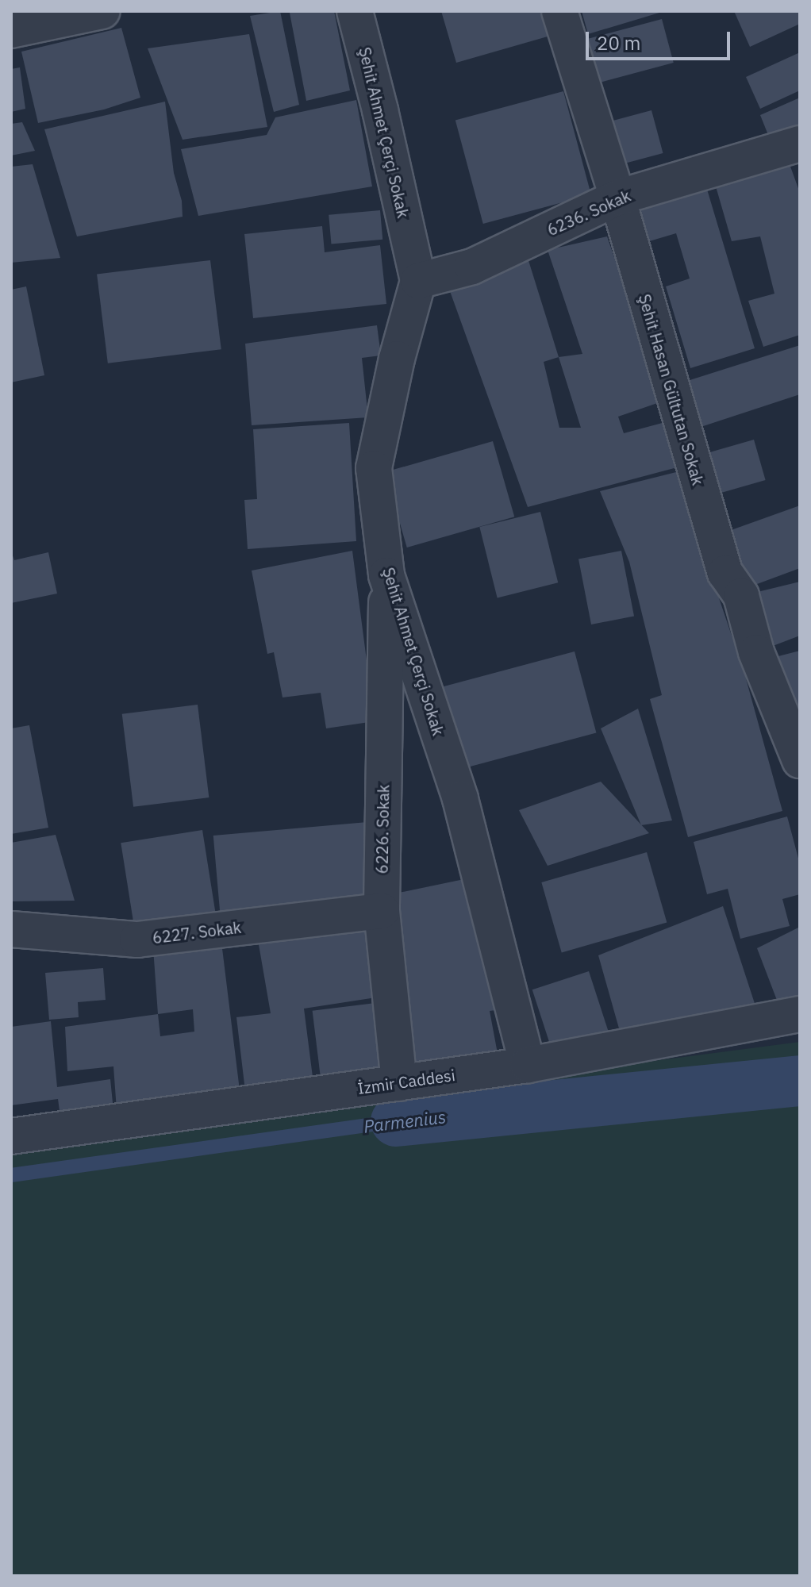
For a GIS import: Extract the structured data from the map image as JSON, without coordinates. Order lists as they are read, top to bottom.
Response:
{
  "streets": {
    "street": [
      "Şehit Ahmet Çerçi Sokak",
      "6236. Sokak",
      "Şehit Hasan Gültutan Sokak",
      "6226. Sokak",
      "6227. Sokak",
      "İzmir Caddesi"
    ]
  },
  "crossings": [
    ["Şehit Ahmet Çerçi Sokak", "6236. Sokak"],
    ["Şehit Ahmet Çerçi Sokak", "6226. Sokak"],
    ["Şehit Ahmet Çerçi Sokak", "İzmir Caddesi"],
    ["6236. Sokak", "Şehit Hasan Gültutan Sokak"],
    ["6226. Sokak", "6227. Sokak"],
    ["6226. Sokak", "İzmir Caddesi"]
  ],
  "water": ["Parmenius"],
  "scale_bar": "20 m"
}
